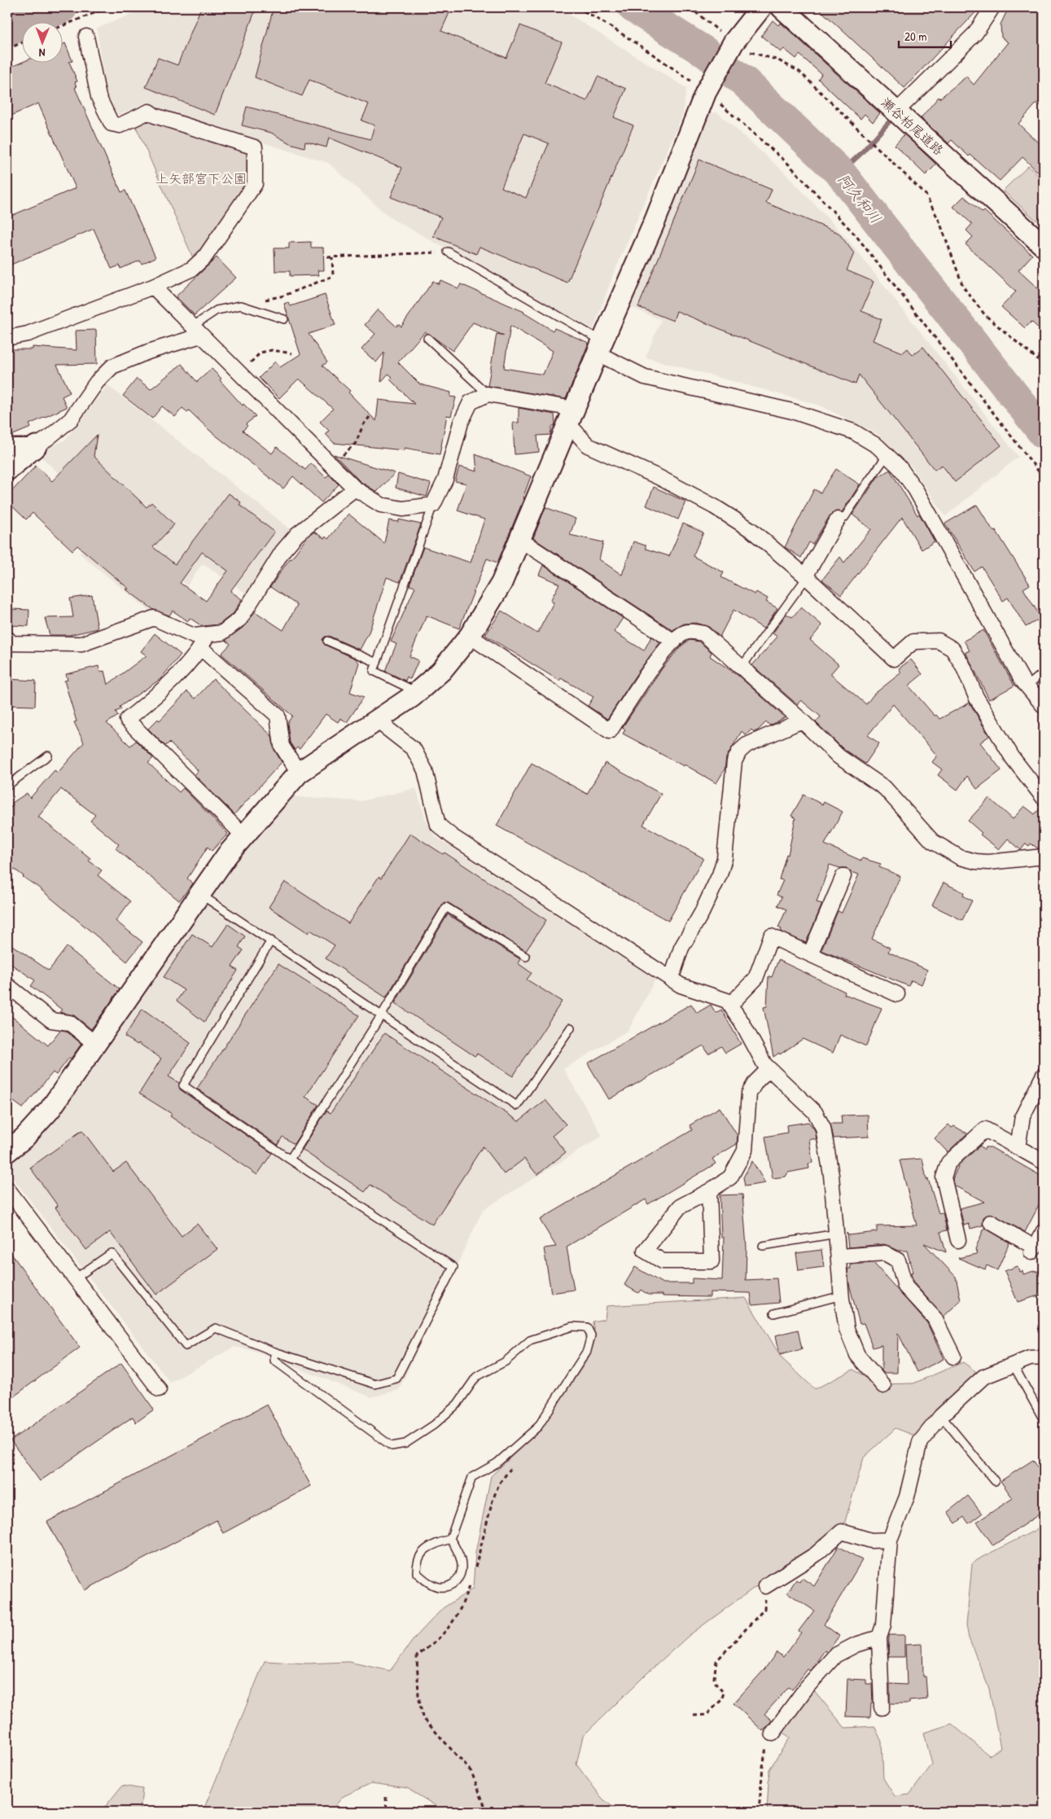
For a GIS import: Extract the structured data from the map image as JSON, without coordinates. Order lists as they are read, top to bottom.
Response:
{
  "streets": {
    "street": ["瀬谷柏尾道路"]
  },
  "water": ["阿久和川"],
  "parks": ["上矢部宮下公園"],
  "scale_bar": "20 m",
  "north": "bottom"
}
